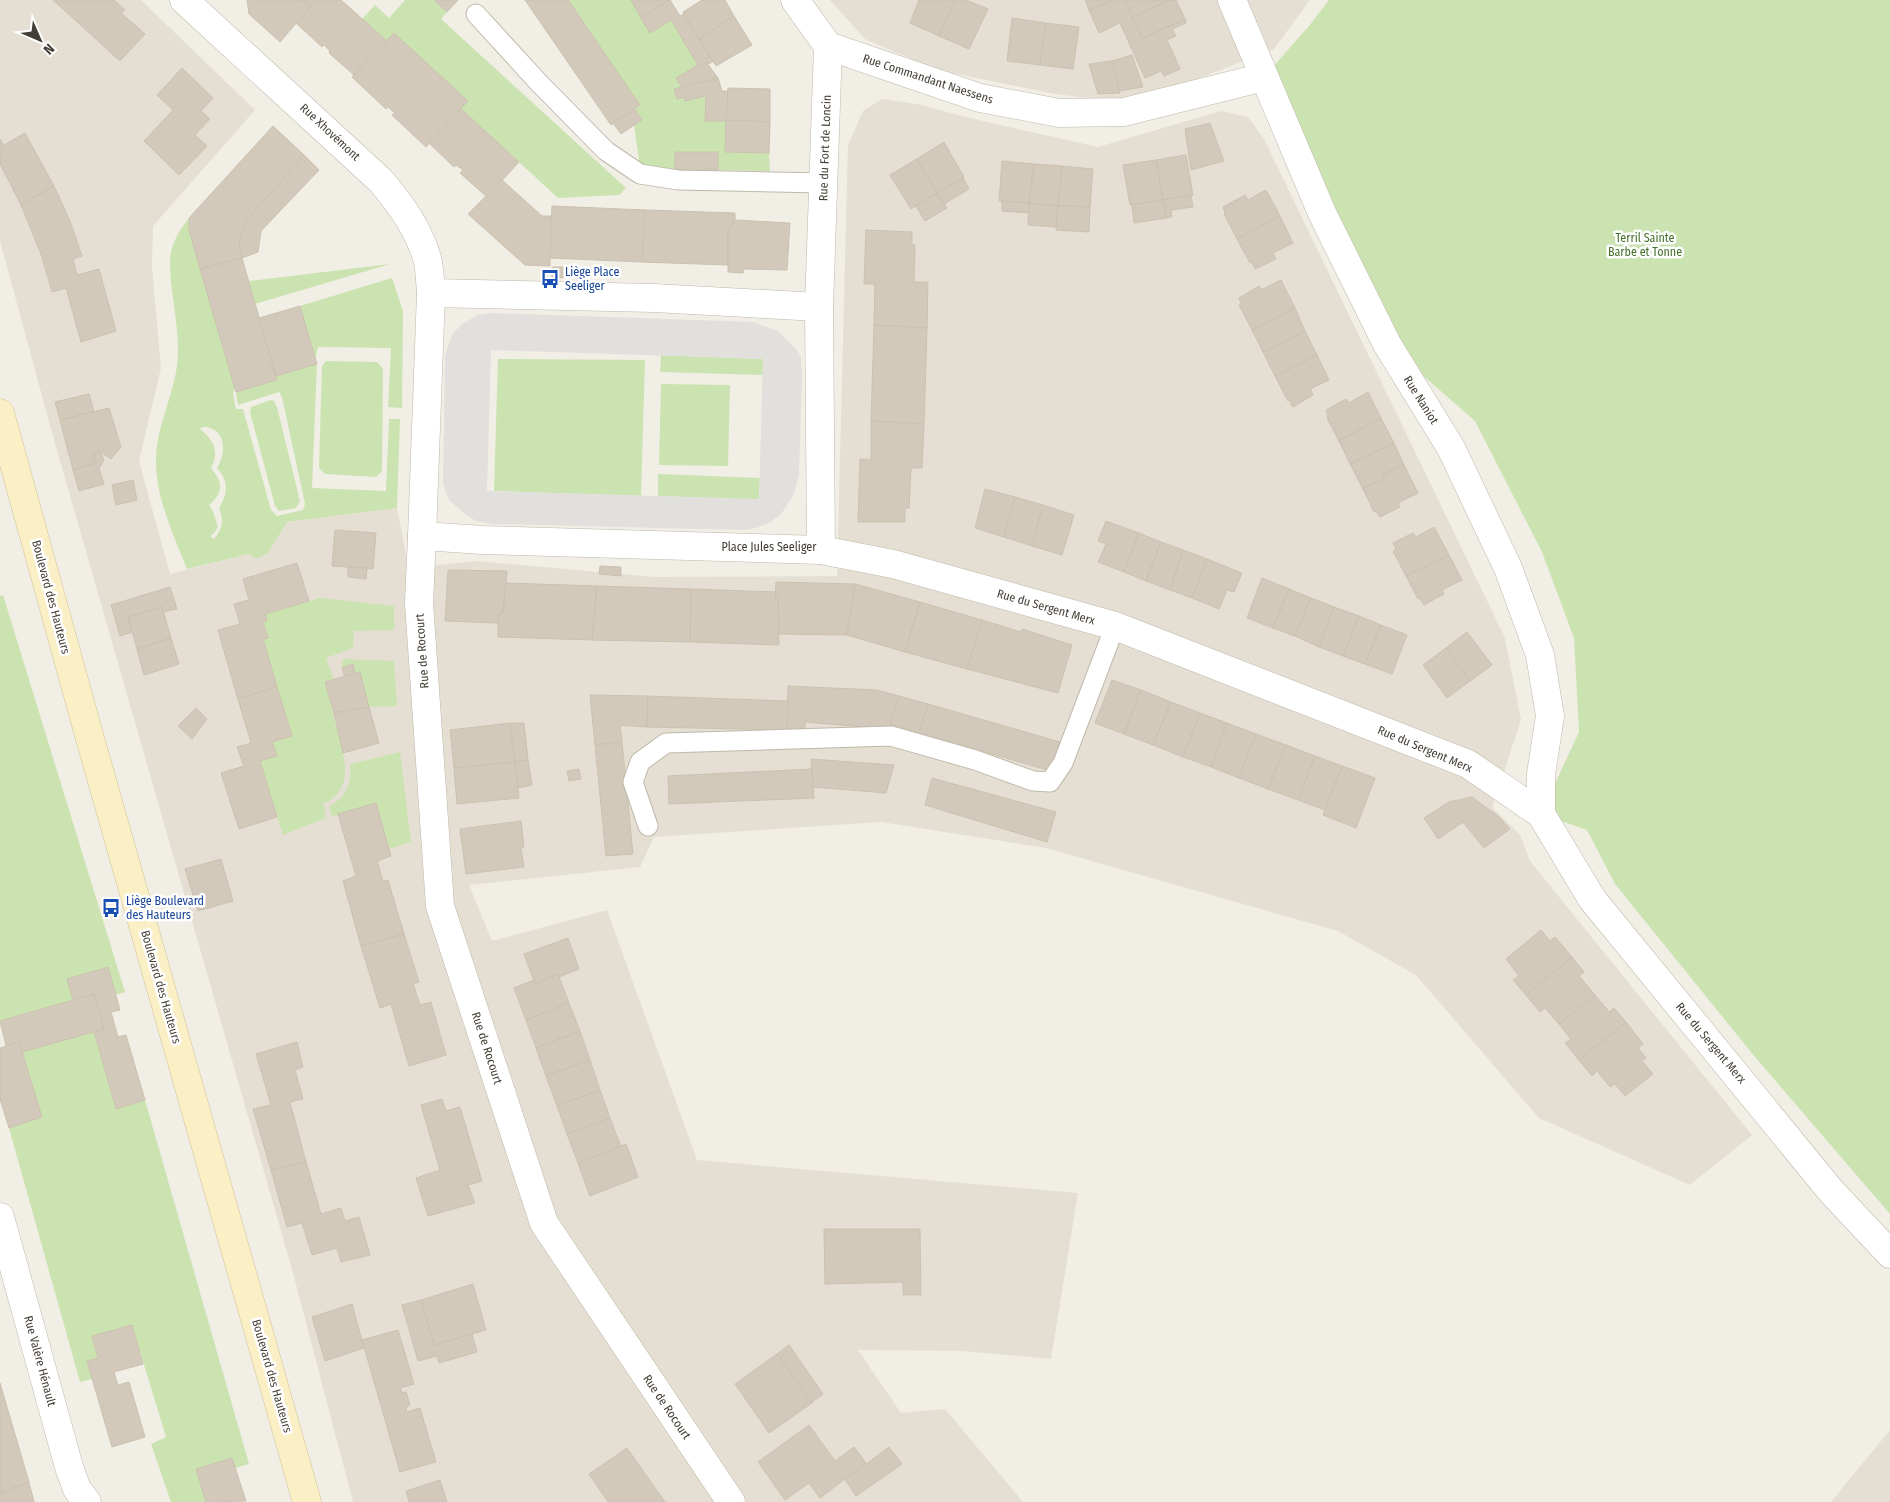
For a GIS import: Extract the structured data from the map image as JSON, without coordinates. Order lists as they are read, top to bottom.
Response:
{
  "streets": {
    "street": [
      "Rue Commandant Naessens",
      "Rue Xhovémont",
      "Rue du Fort de Loncin",
      "Rue Naniot",
      "Place Jules Seeliger",
      "Boulevard des Hauteurs",
      "Rue du Sergent Merx",
      "Rue de Rocourt",
      "Rue Valère Hénault"
    ]
  },
  "crossings": [
    ["Rue Commandant Naessens", "Rue du Fort de Loncin"],
    ["Rue Commandant Naessens", "Rue Naniot"],
    ["Rue du Fort de Loncin", "Place Jules Seeliger"],
    ["Rue Naniot", "Rue du Sergent Merx"],
    ["Place Jules Seeliger", "Rue du Sergent Merx"],
    ["Place Jules Seeliger", "Rue de Rocourt"]
  ],
  "parks": ["Terril Sainte Barbe et Tonne"],
  "places": {
    "bus stop": ["Liège Place Seeliger", "Liège Boulevard des Hauteurs"]
  },
  "north": "bottom right"
}
